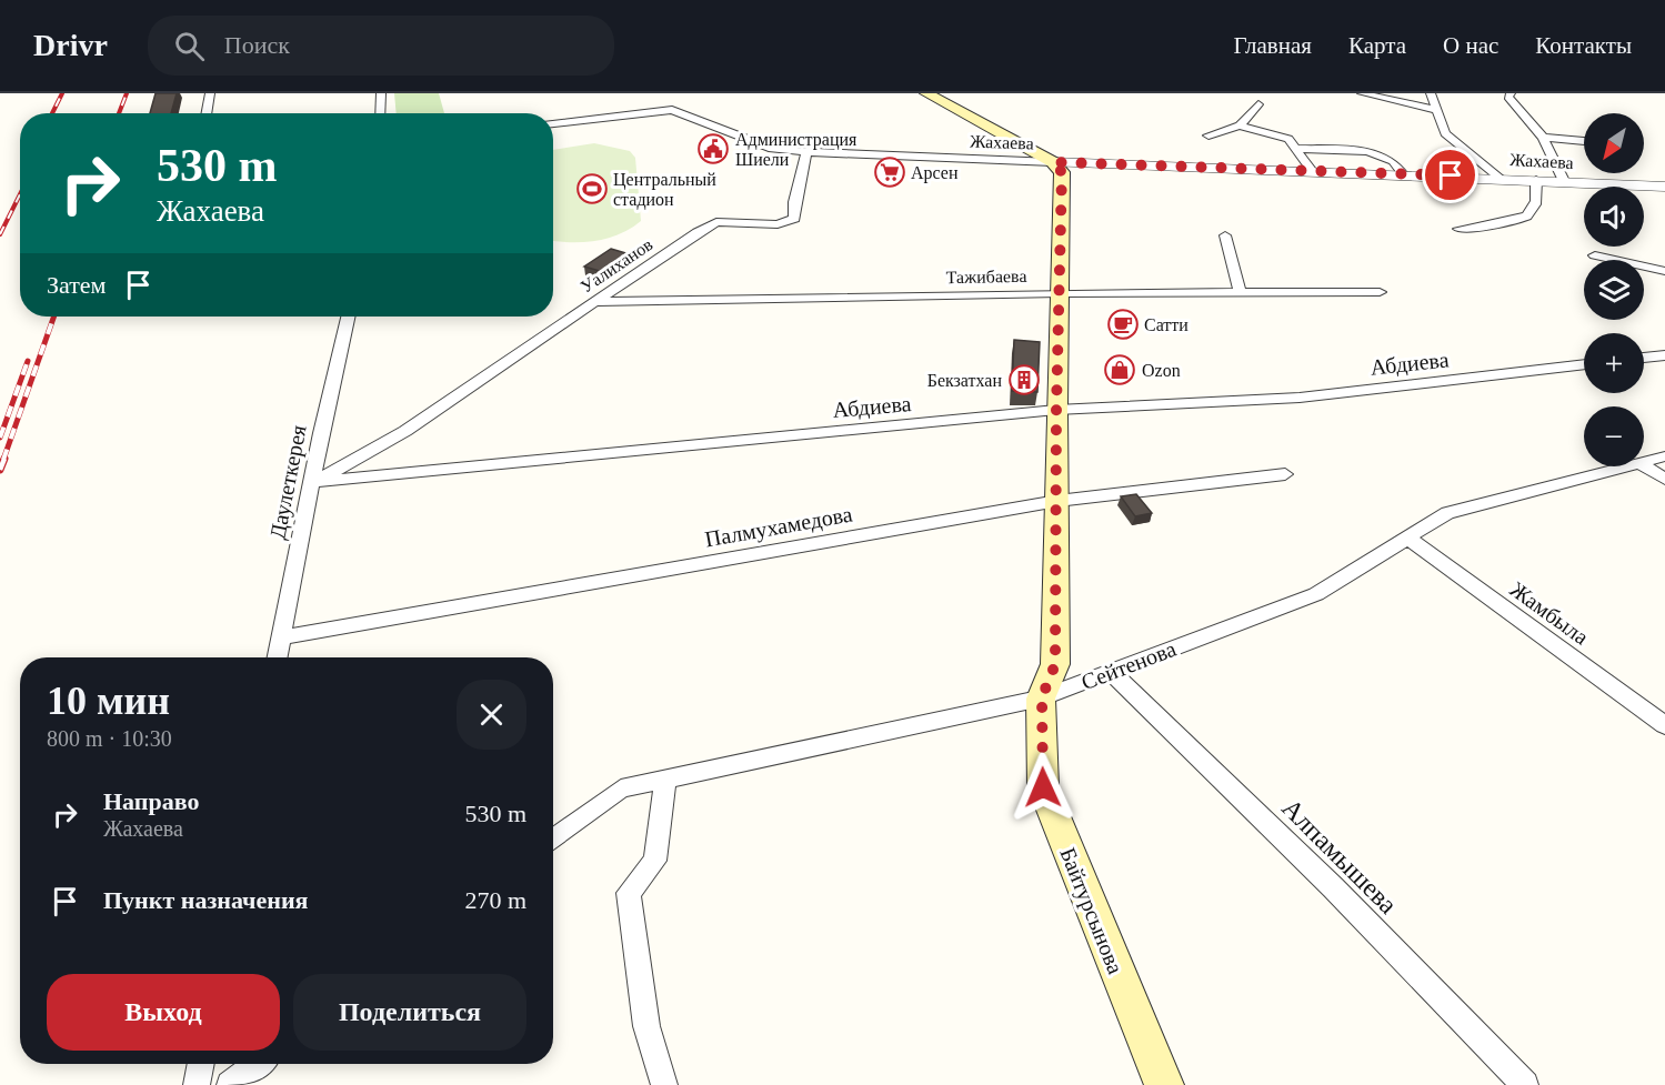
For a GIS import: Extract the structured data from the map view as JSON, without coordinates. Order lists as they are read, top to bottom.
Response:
{
  "streets": {
    "main road": ["Байтурсынова"],
    "street": [
      "Жахаева",
      "Уалиханов",
      "Тажибаева",
      "Абдиева",
      "Даулеткерея",
      "Палмухамедова",
      "Жамбыла",
      "Сейтенова",
      "Алпамышева"
    ]
  },
  "crossings": [
    ["Жахаева", "Уалиханов"],
    ["Жахаева", "Байтурсынова"],
    ["Уалиханов", "Тажибаева"],
    ["Уалиханов", "Абдиева"],
    ["Уалиханов", "Даулеткерея"],
    ["Тажибаева", "Байтурсынова"],
    ["Абдиева", "Даулеткерея"],
    ["Абдиева", "Байтурсынова"],
    ["Даулеткерея", "Палмухамедова"],
    ["Палмухамедова", "Байтурсынова"],
    ["Жамбыла", "Сейтенова"],
    ["Сейтенова", "Алпамышева"],
    ["Сейтенова", "Байтурсынова"]
  ],
  "places": {
    "public building": ["Администрация Шиели"],
    "supermarket": ["Арсен"],
    "sports": ["Центральный стадион"],
    "cafe": ["Сатти"],
    "shop": ["Ozon"],
    "building": ["Бекзатхан"]
  },
  "north": "bottom left",
  "page": {
    "header": "Drivr",
    "search": "Поиск",
    "nav": [
      "Главная",
      "Карта",
      "О нас",
      "Контакты"
    ],
    "map_buttons": ["+", "−"],
    "turn": ["530 m", "Жахаева"],
    "then": "Затем",
    "heading": ["10 мин", "800 m · 10:30"],
    "list": [
      {
        "name": "Направо",
        "note": "Жахаева",
        "value": "530 m"
      },
      {
        "name": "Пункт назначения",
        "value": "270 m"
      }
    ],
    "buttons": ["Выход", "Поделиться"]
  }
}
